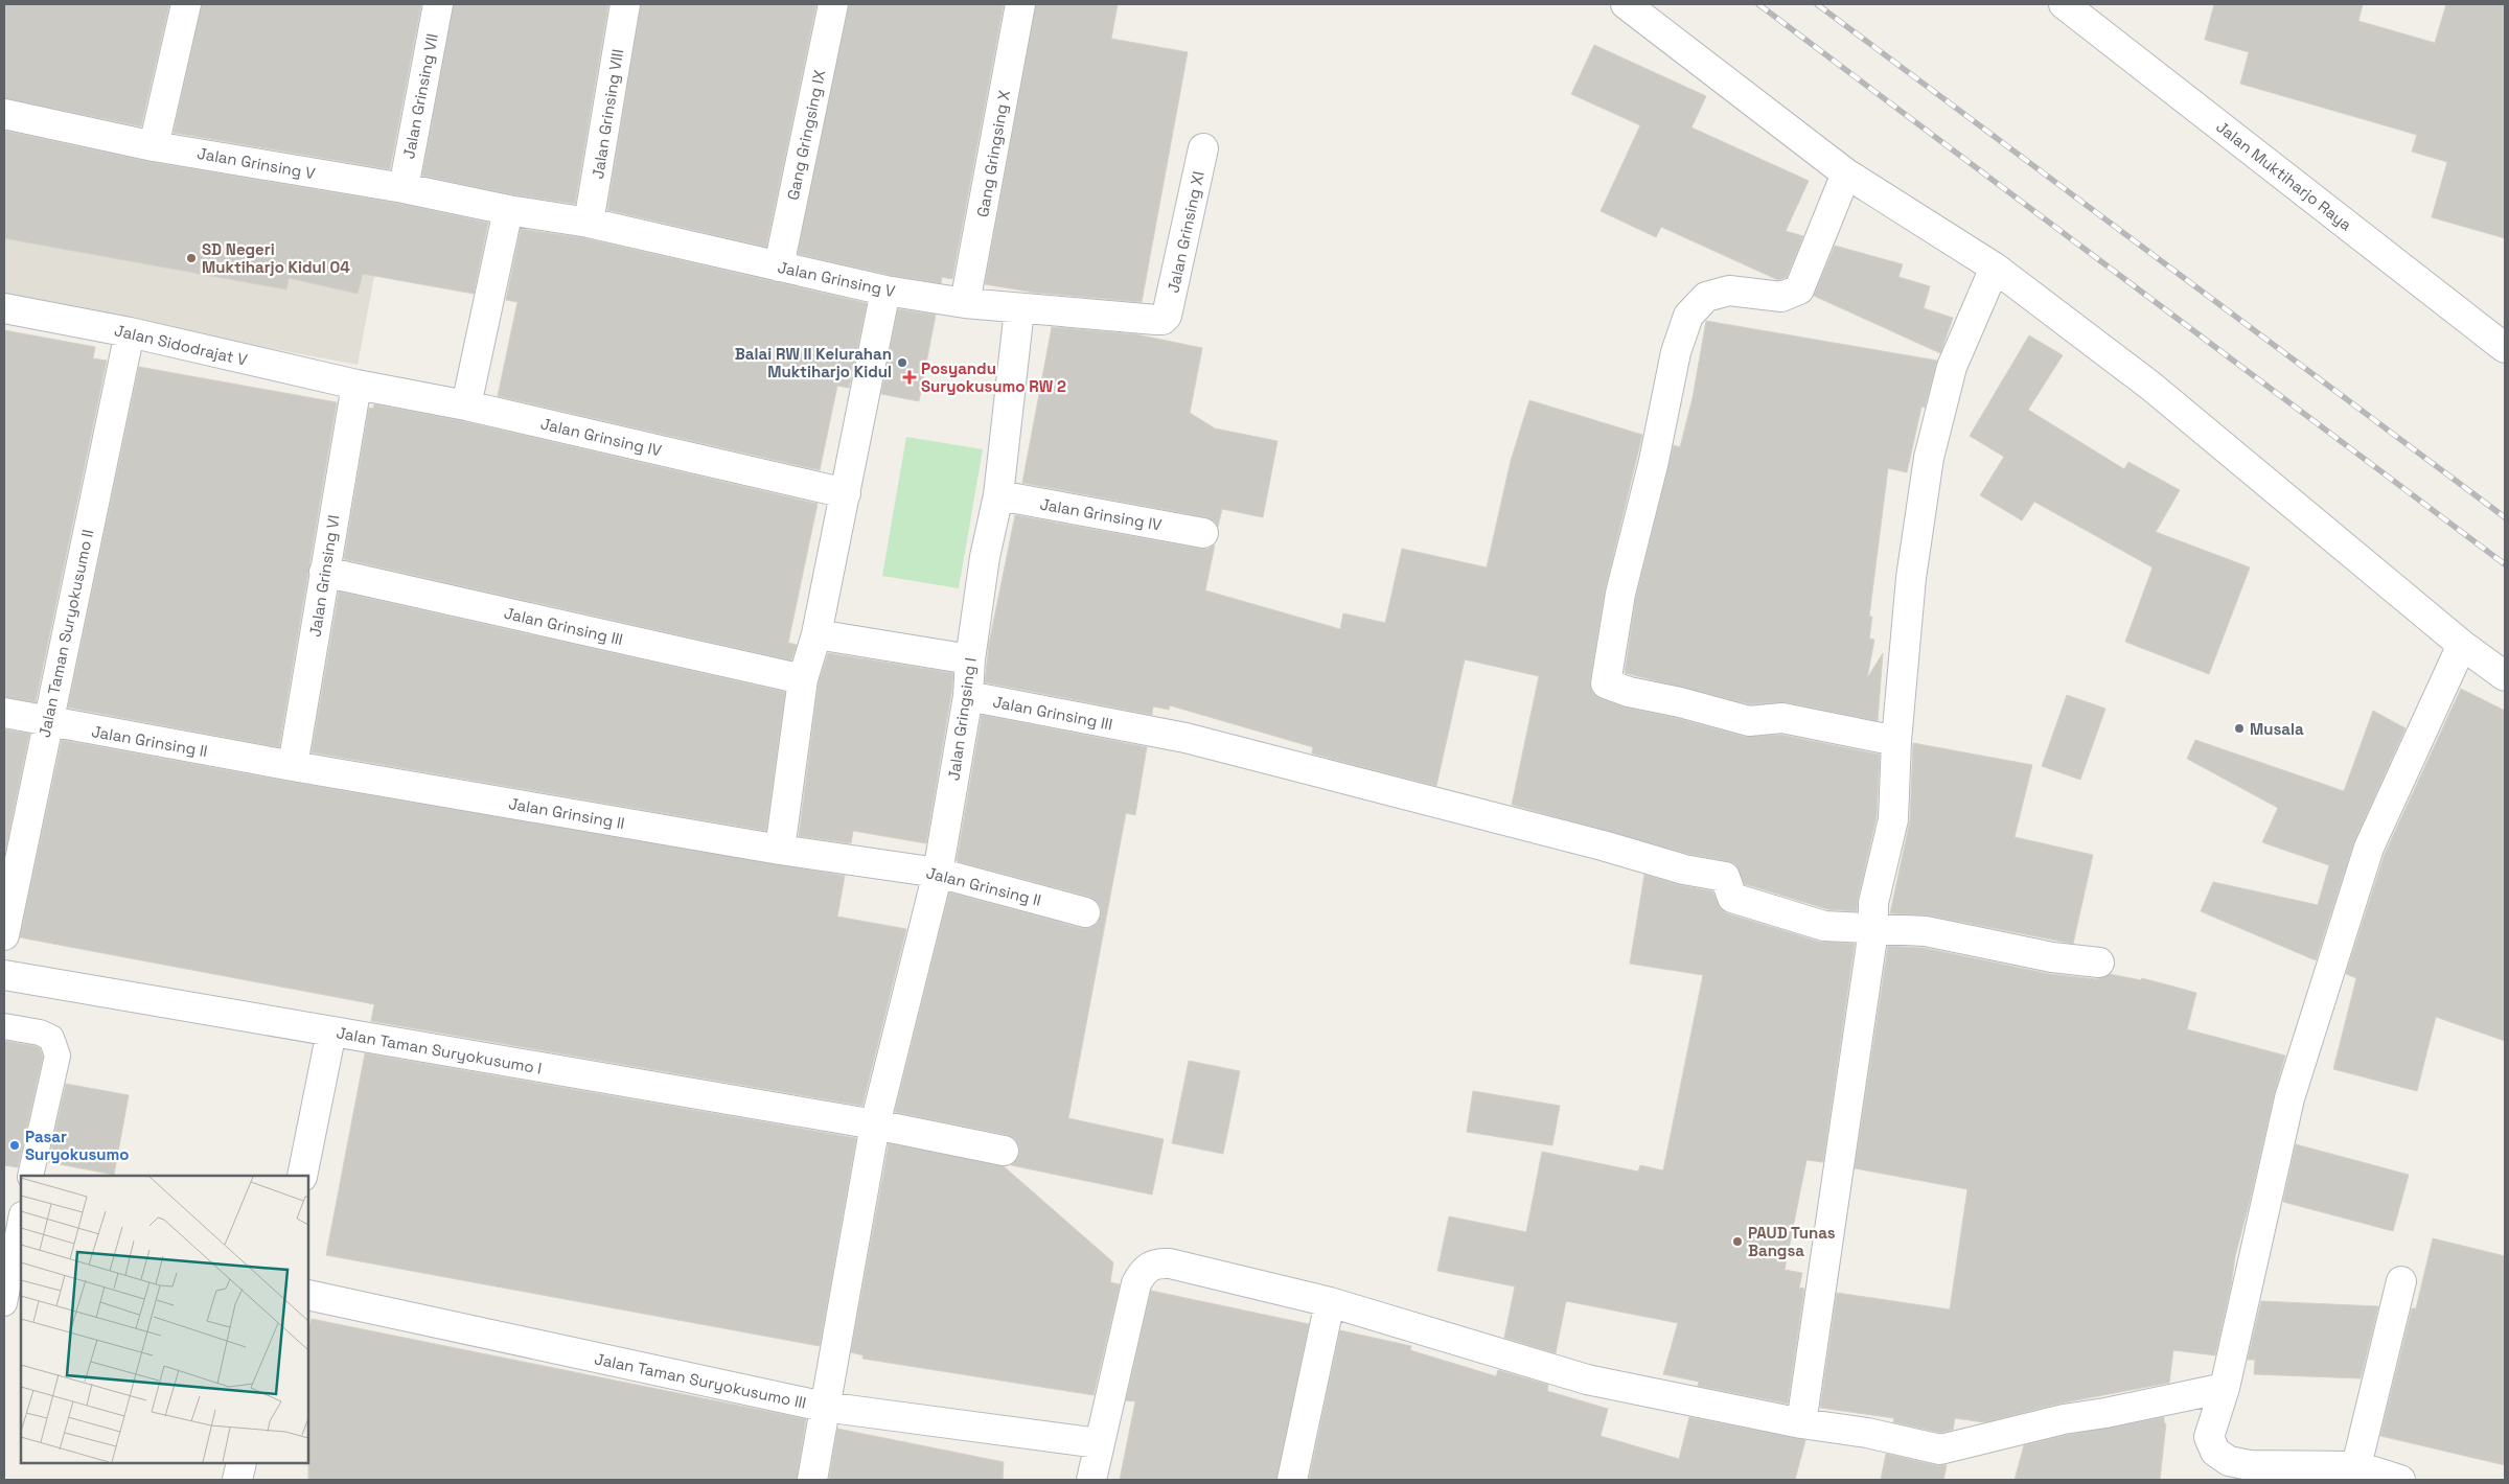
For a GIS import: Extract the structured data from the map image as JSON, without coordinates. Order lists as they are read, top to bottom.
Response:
{
  "streets": {
    "street": [
      "Jalan Grinsing VII",
      "Jalan Grinsing VIII",
      "Gang Gringsing IX",
      "Gang Gringsing X",
      "Jalan Grinsing V",
      "Jalan Muktiharjo Raya",
      "Jalan Grinsing XI",
      "Jalan Sidodrajat V",
      "Jalan Grinsing IV",
      "Jalan Grinsing VI",
      "Jalan Grinsing III",
      "Jalan Taman Suryokusumo II",
      "Jalan Gringsing I",
      "Jalan Grinsing II",
      "Jalan Taman Suryokusumo I",
      "Jalan Taman Suryokusumo III"
    ]
  },
  "crossings": [
    ["Jalan Grinsing VII", "Jalan Grinsing V"],
    ["Jalan Grinsing VIII", "Jalan Grinsing V"],
    ["Gang Gringsing IX", "Jalan Grinsing V"],
    ["Gang Gringsing X", "Jalan Grinsing V"],
    ["Jalan Grinsing V", "Jalan Grinsing XI"],
    ["Jalan Grinsing V", "Jalan Gringsing I"],
    ["Jalan Sidodrajat V", "Jalan Grinsing IV"],
    ["Jalan Sidodrajat V", "Jalan Grinsing VI"],
    ["Jalan Sidodrajat V", "Jalan Taman Suryokusumo II"],
    ["Jalan Grinsing IV", "Jalan Grinsing VI"],
    ["Jalan Grinsing IV", "Jalan Gringsing I"],
    ["Jalan Grinsing VI", "Jalan Grinsing III"],
    ["Jalan Grinsing VI", "Jalan Grinsing II"],
    ["Jalan Grinsing III", "Jalan Gringsing I"],
    ["Jalan Taman Suryokusumo II", "Jalan Grinsing II"],
    ["Jalan Gringsing I", "Jalan Grinsing II"],
    ["Jalan Gringsing I", "Jalan Taman Suryokusumo I"],
    ["Jalan Gringsing I", "Jalan Taman Suryokusumo III"]
  ],
  "places": {
    "other": [
      "SD Negeri Muktiharjo Kidul 04",
      "Balai RW II Kelurahan Muktiharjo Kidul",
      "Musala",
      "Pasar Suryokusumo",
      "PAUD Tunas Bangsa"
    ],
    "health": ["Posyandu Suryokusumo RW 2"]
  }
}
